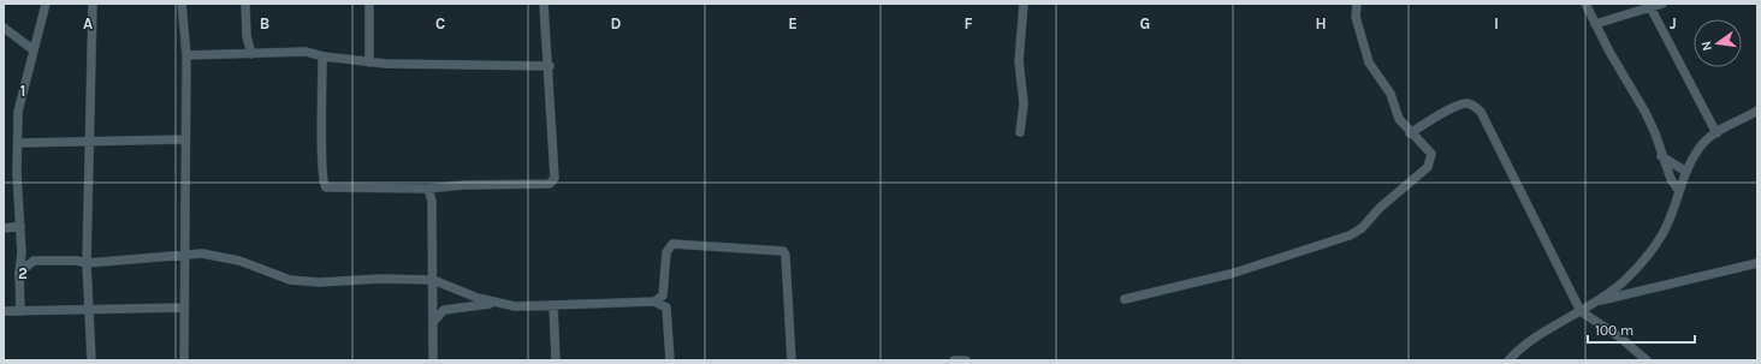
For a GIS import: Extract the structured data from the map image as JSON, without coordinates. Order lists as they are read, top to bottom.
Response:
{
  "scale_bar": "100 m",
  "north": "left",
  "grid": {
    "columns": [
      "A",
      "B",
      "C",
      "D",
      "E",
      "F",
      "G",
      "H",
      "I",
      "J"
    ],
    "rows": ["1", "2"]
  }
}
